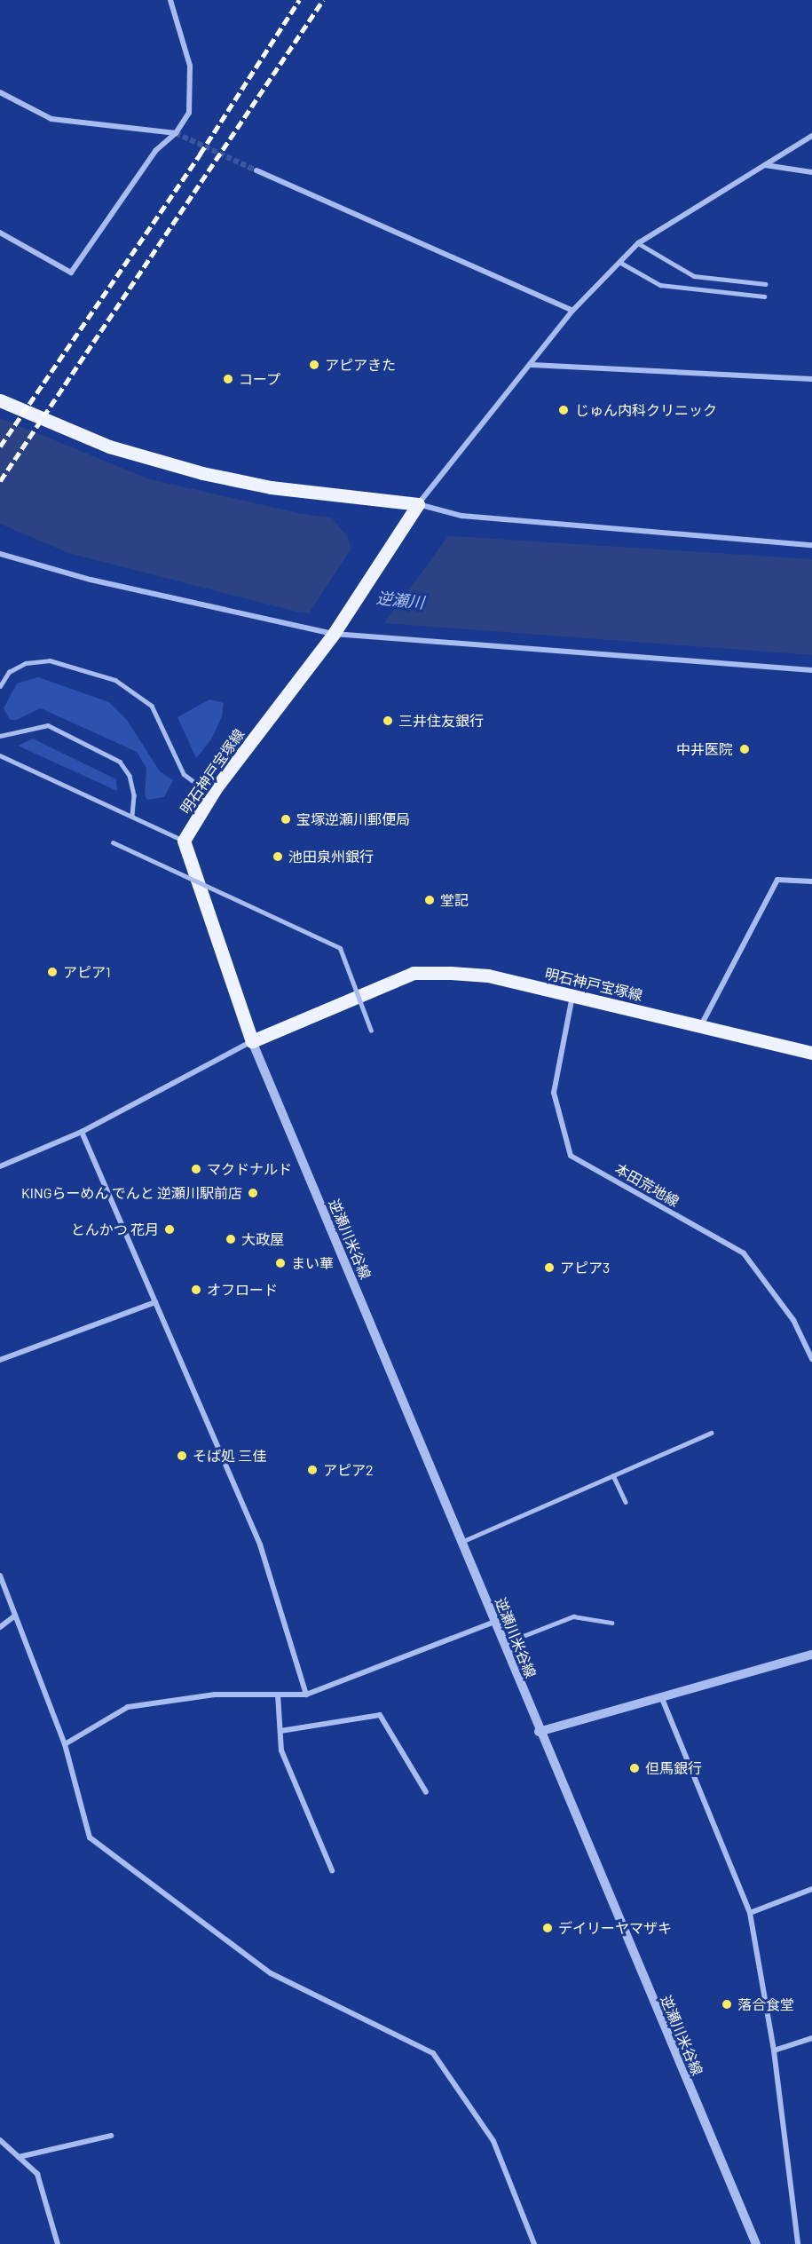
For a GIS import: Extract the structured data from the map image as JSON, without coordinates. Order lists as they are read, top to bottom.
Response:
{
  "streets": {
    "main road": ["明石神戸宝塚線"],
    "street": ["本田荒地線", "逆瀬川米谷線"]
  },
  "crossings": [
    ["明石神戸宝塚線", "本田荒地線"],
    ["明石神戸宝塚線", "逆瀬川米谷線"]
  ],
  "water": ["逆瀬川"],
  "places": [
    "アピアきた",
    "コープ",
    "じゅん内科クリニック",
    "三井住友銀行",
    "中井医院",
    "宝塚逆瀬川郵便局",
    "池田泉州銀行",
    "堂記",
    "アピア1",
    "マクドナルド",
    "KINGらーめん でんと 逆瀬川駅前店",
    "とんかつ 花月",
    "大政屋",
    "まい華",
    "アピア3",
    "オフロード",
    "そば処 三佳",
    "アピア2",
    "但馬銀行",
    "デイリーヤマザキ",
    "落合食堂"
  ]
}
